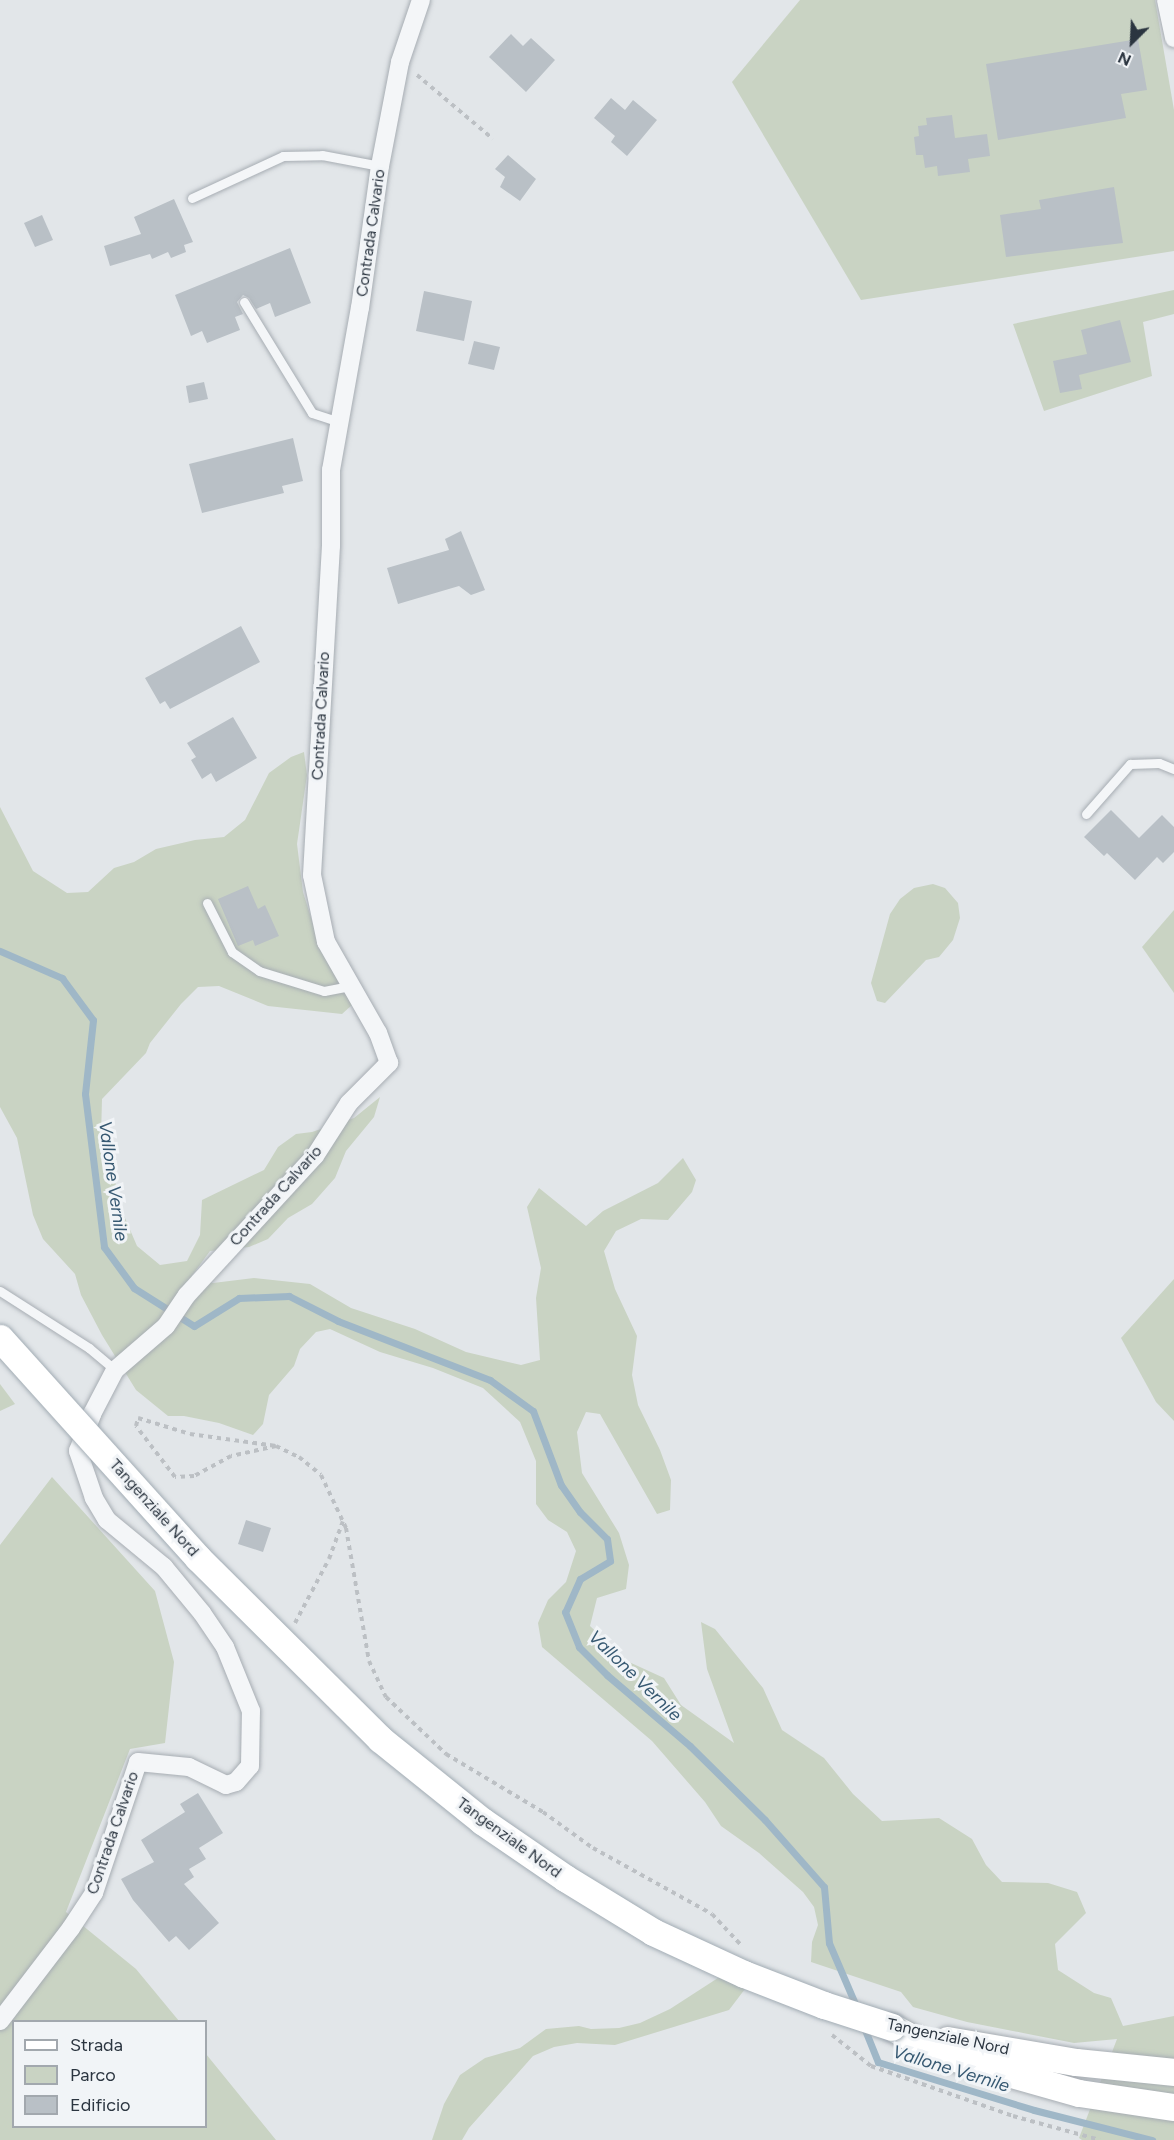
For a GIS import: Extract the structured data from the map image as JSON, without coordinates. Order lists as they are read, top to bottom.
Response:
{
  "streets": {
    "main road": ["Tangenziale Nord"],
    "street": ["Contrada Calvario"]
  },
  "water": ["Vallone Vernile"],
  "legend": ["Strada", "Parco", "Edificio"],
  "north": "bottom left"
}
